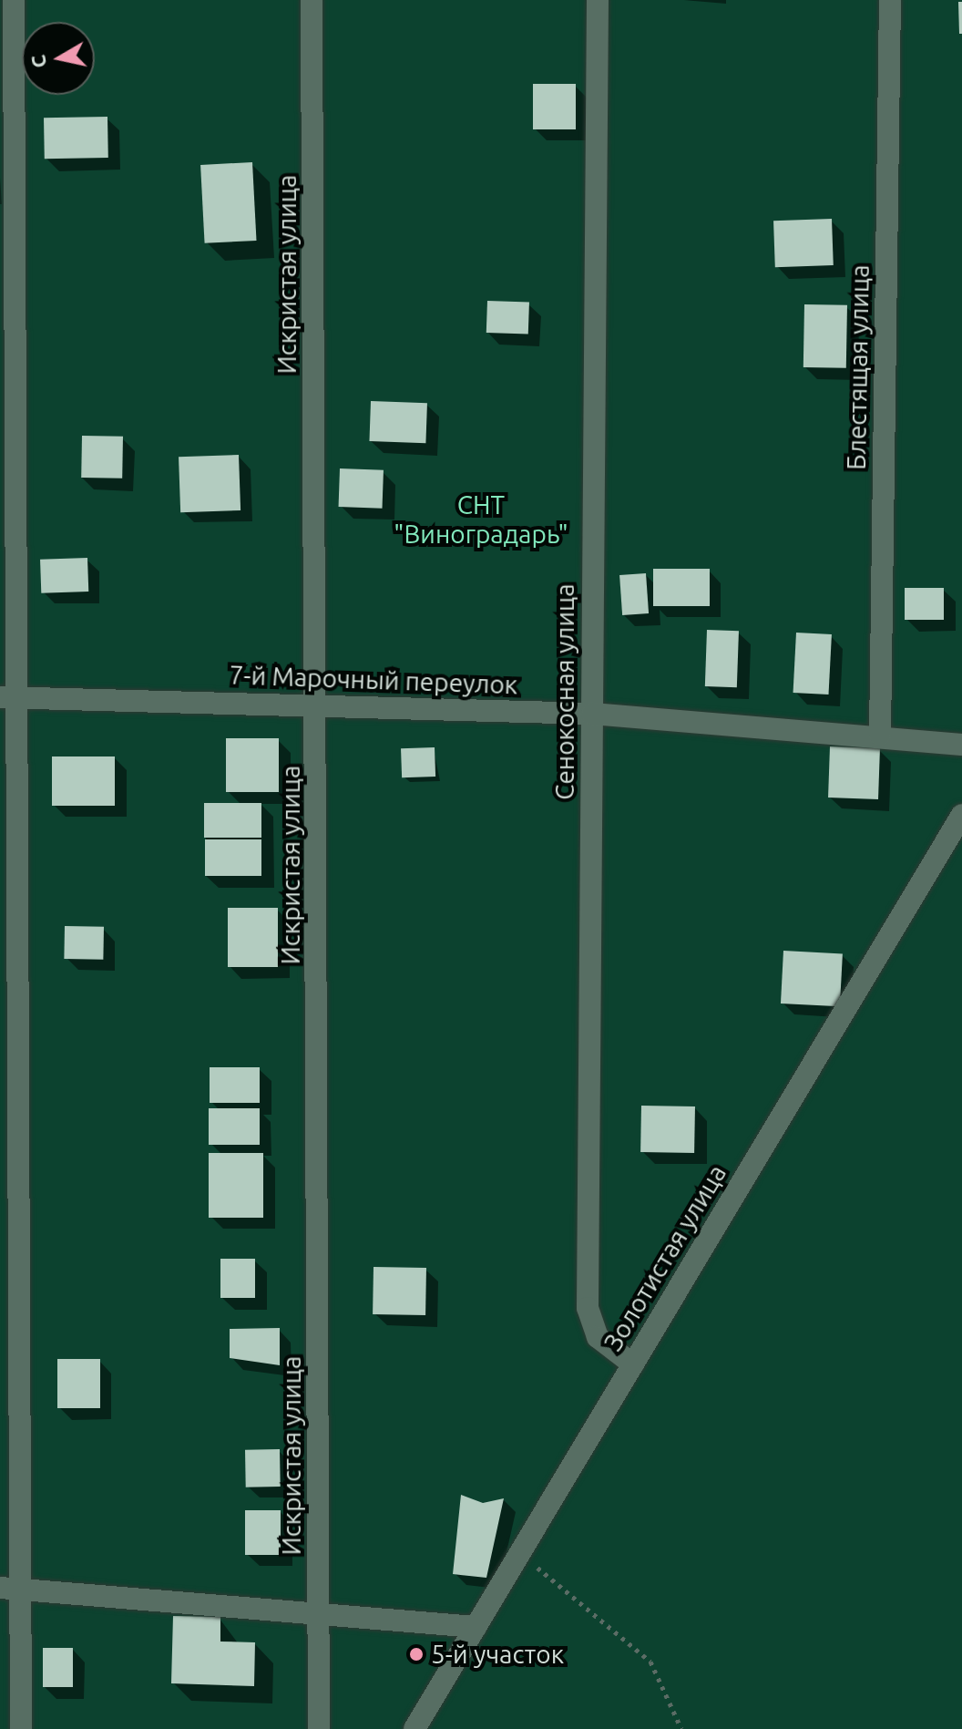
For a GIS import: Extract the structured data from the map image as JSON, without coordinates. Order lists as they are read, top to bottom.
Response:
{
  "streets": {
    "street": [
      "Искристая улица",
      "Блестящая улица",
      "7-й Марочный переулок",
      "Сенокосная улица",
      "Золотистая улица"
    ]
  },
  "crossings": [
    ["Искристая улица", "7-й Марочный переулок"],
    ["Блестящая улица", "7-й Марочный переулок"],
    ["7-й Марочный переулок", "Сенокосная улица"],
    ["Сенокосная улица", "Золотистая улица"]
  ],
  "parks": ["СНТ \"Виноградарь\""],
  "places": ["5-й участок"],
  "north": "left"
}
